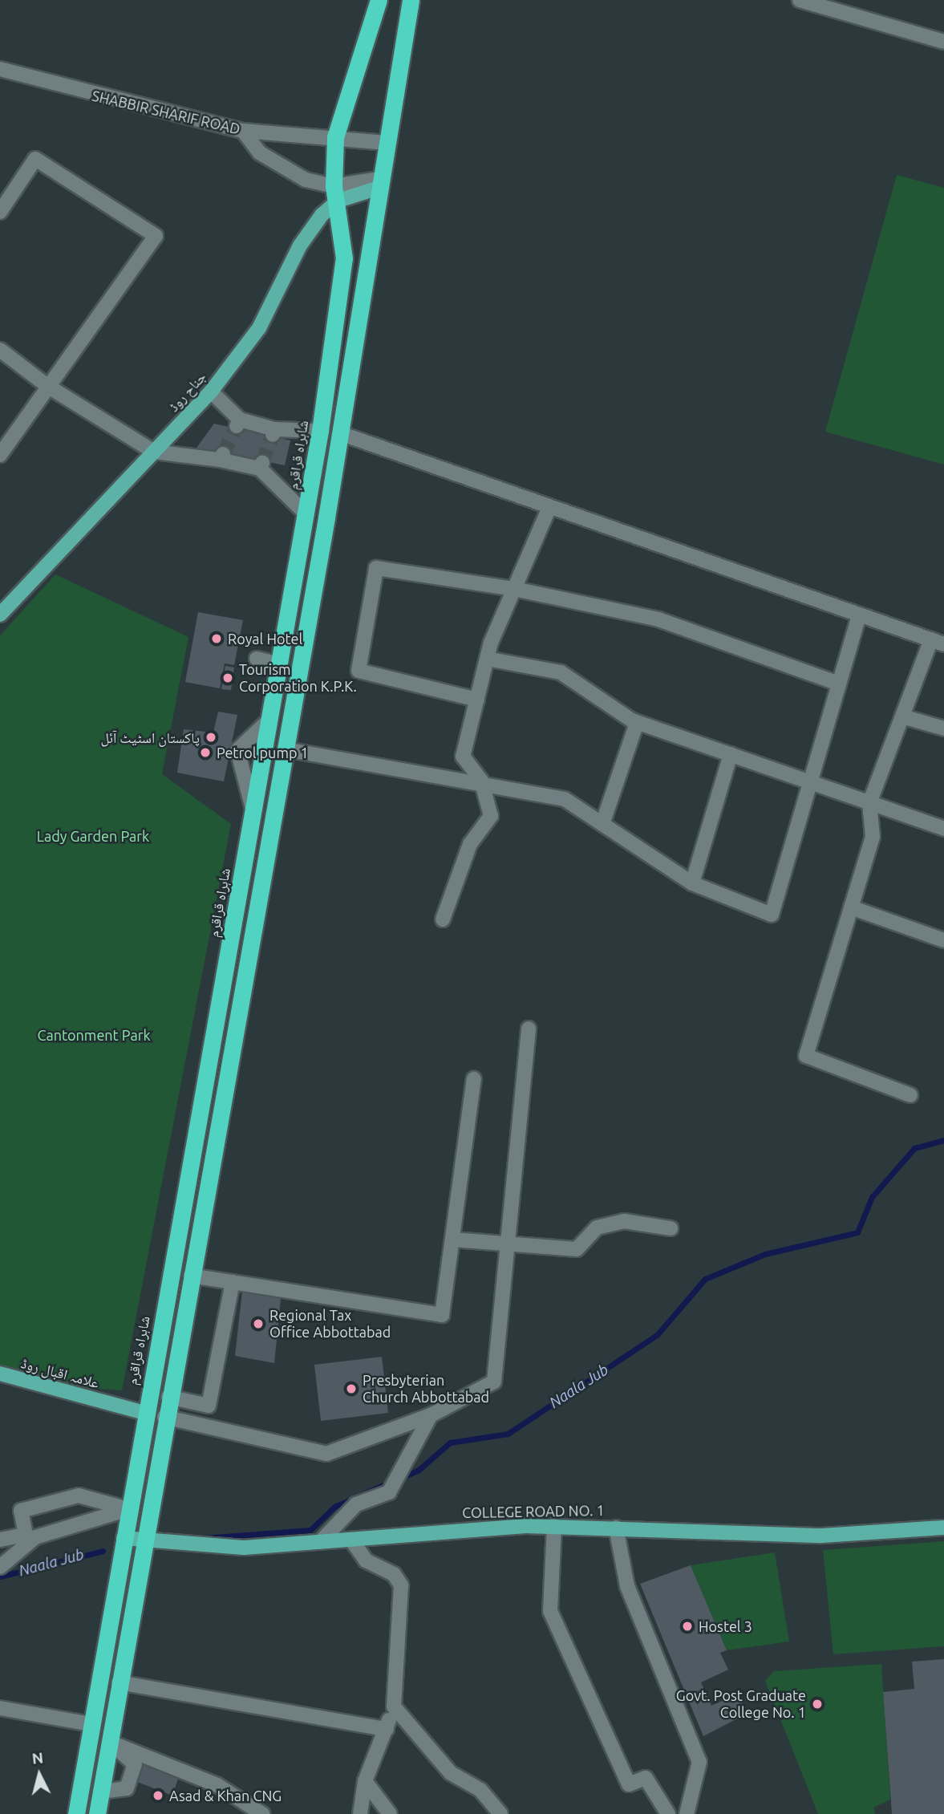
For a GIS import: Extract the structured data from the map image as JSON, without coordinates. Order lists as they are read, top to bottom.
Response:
{
  "streets": {
    "highway": ["شاہراہ قراقرم"],
    "main road": ["جناح روڈ", "علامہ اقبال روڈ", "COLLEGE ROAD NO. 1"],
    "street": ["SHABBIR SHARIF ROAD"]
  },
  "crossings": [
    ["SHABBIR SHARIF ROAD", "شاہراہ قراقرم"],
    ["جناح روڈ", "شاہراہ قراقرم"],
    ["شاہراہ قراقرم", "علامہ اقبال روڈ"],
    ["شاہراہ قراقرم", "COLLEGE ROAD NO. 1"]
  ],
  "water": ["Naala Jub"],
  "parks": ["Lady Garden Park", "Cantonment Park"],
  "places": [
    "Royal Hotel",
    "Tourism Corporation K.P.K.",
    "پاکستان اسٹیٹ آئل",
    "Petrol pump 1",
    "Regional Tax Office Abbottabad",
    "Presbyterian Church Abbottabad",
    "Hostel 3",
    "Govt. Post Graduate College No. 1",
    "Asad & Khan CNG"
  ],
  "north": "top"
}
